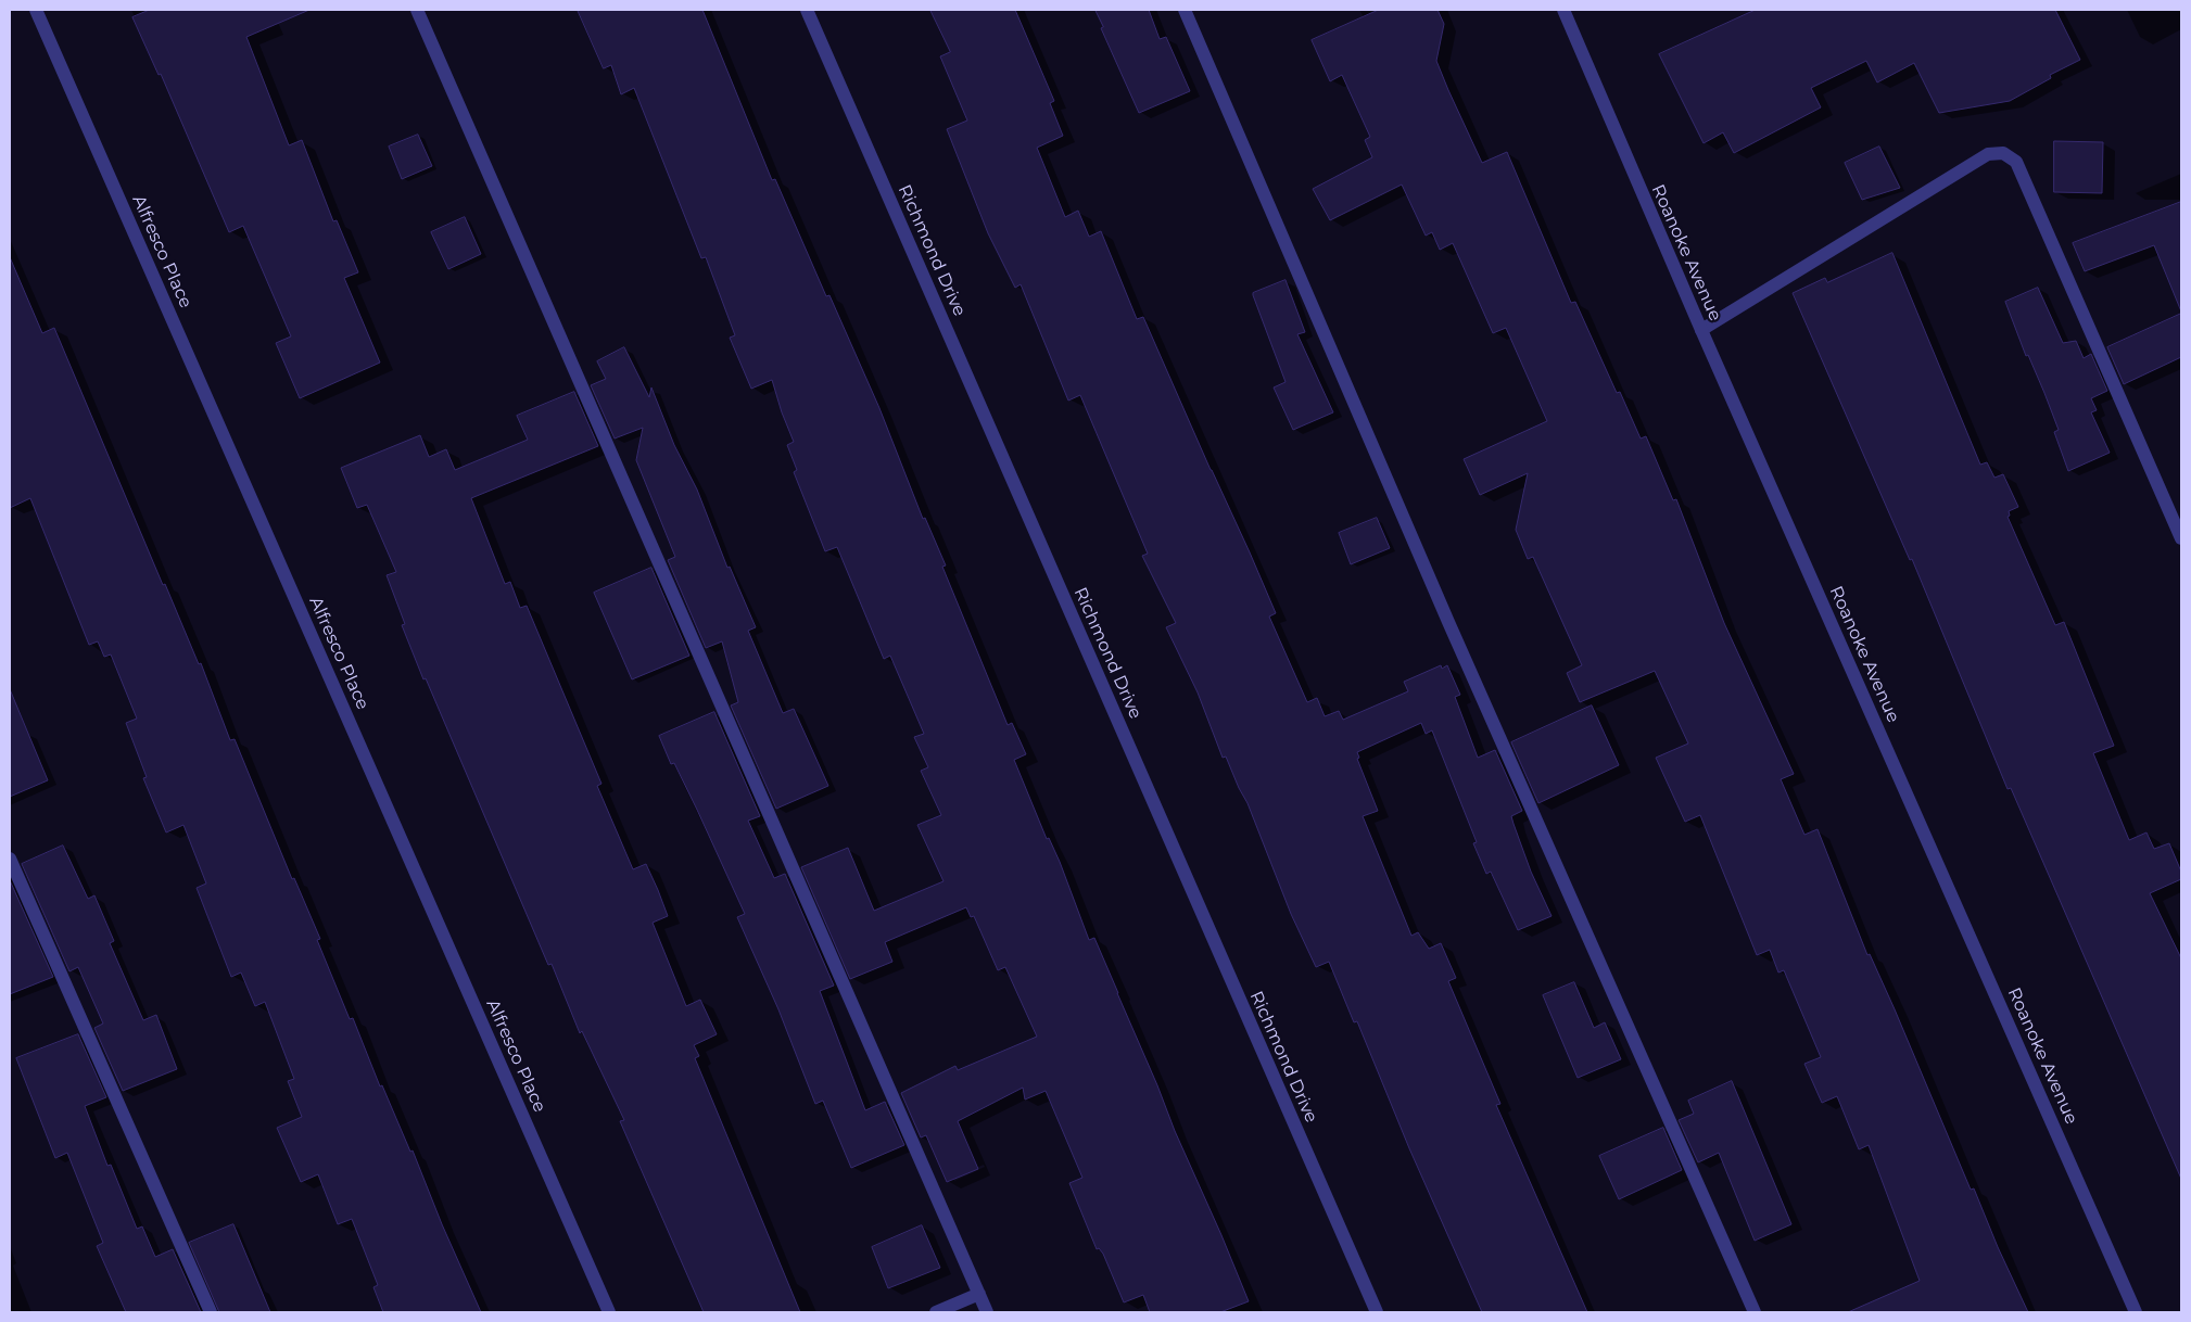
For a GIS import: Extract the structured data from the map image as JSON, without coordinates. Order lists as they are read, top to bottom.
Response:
{
  "streets": {
    "street": ["Richmond Drive", "Alfresco Place", "Roanoke Avenue"]
  }
}
